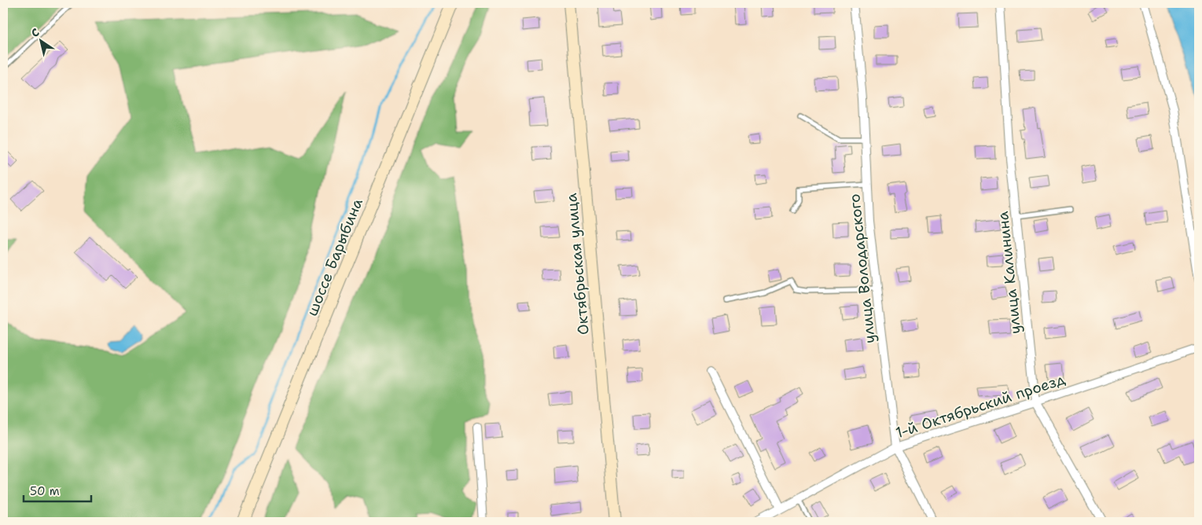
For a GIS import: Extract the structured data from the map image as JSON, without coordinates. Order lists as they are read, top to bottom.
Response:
{
  "streets": {
    "main road": ["шоссе Барыбина", "Октябрьская улица"],
    "street": ["улица Володарского", "улица Калинина", "1-й Октябрьский проезд"]
  },
  "crossings": [
    ["улица Володарского", "1-й Октябрьский проезд"],
    ["улица Калинина", "1-й Октябрьский проезд"]
  ],
  "scale_bar": "50 m",
  "north": "top left"
}
